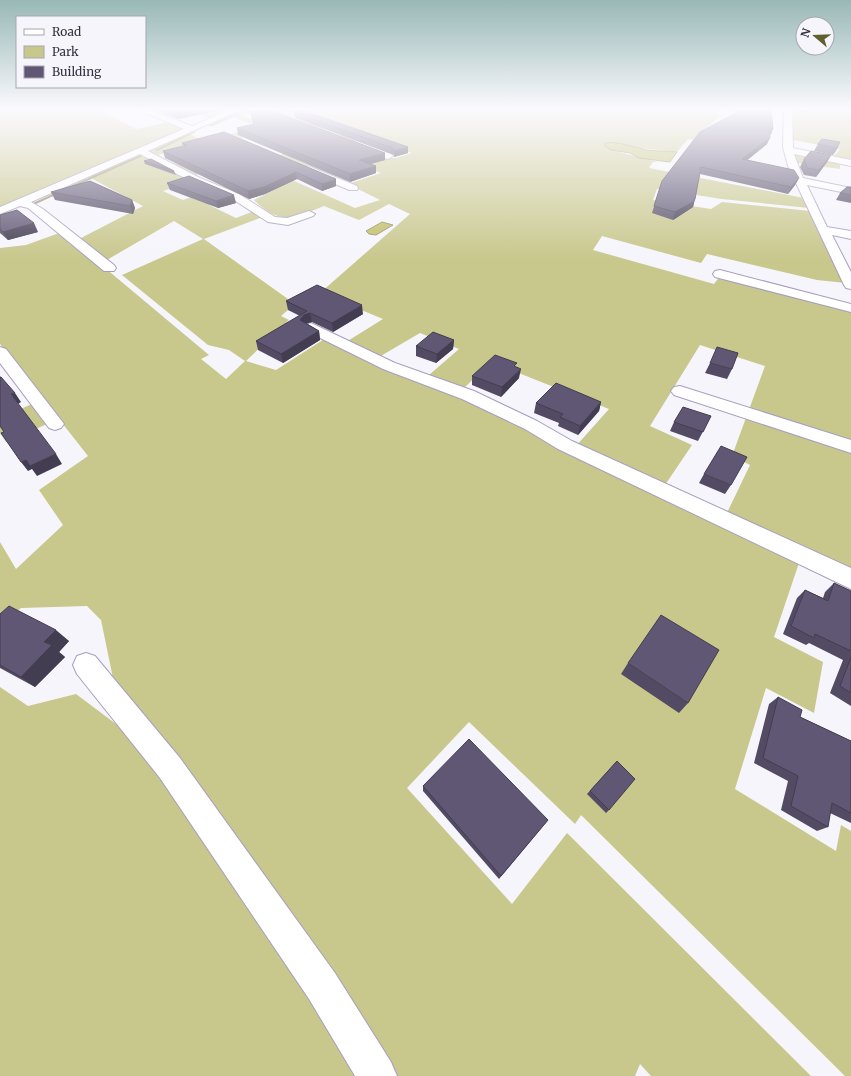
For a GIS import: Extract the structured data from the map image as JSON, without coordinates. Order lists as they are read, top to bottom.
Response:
{
  "legend": ["Road", "Park", "Building"],
  "north": "left"
}
